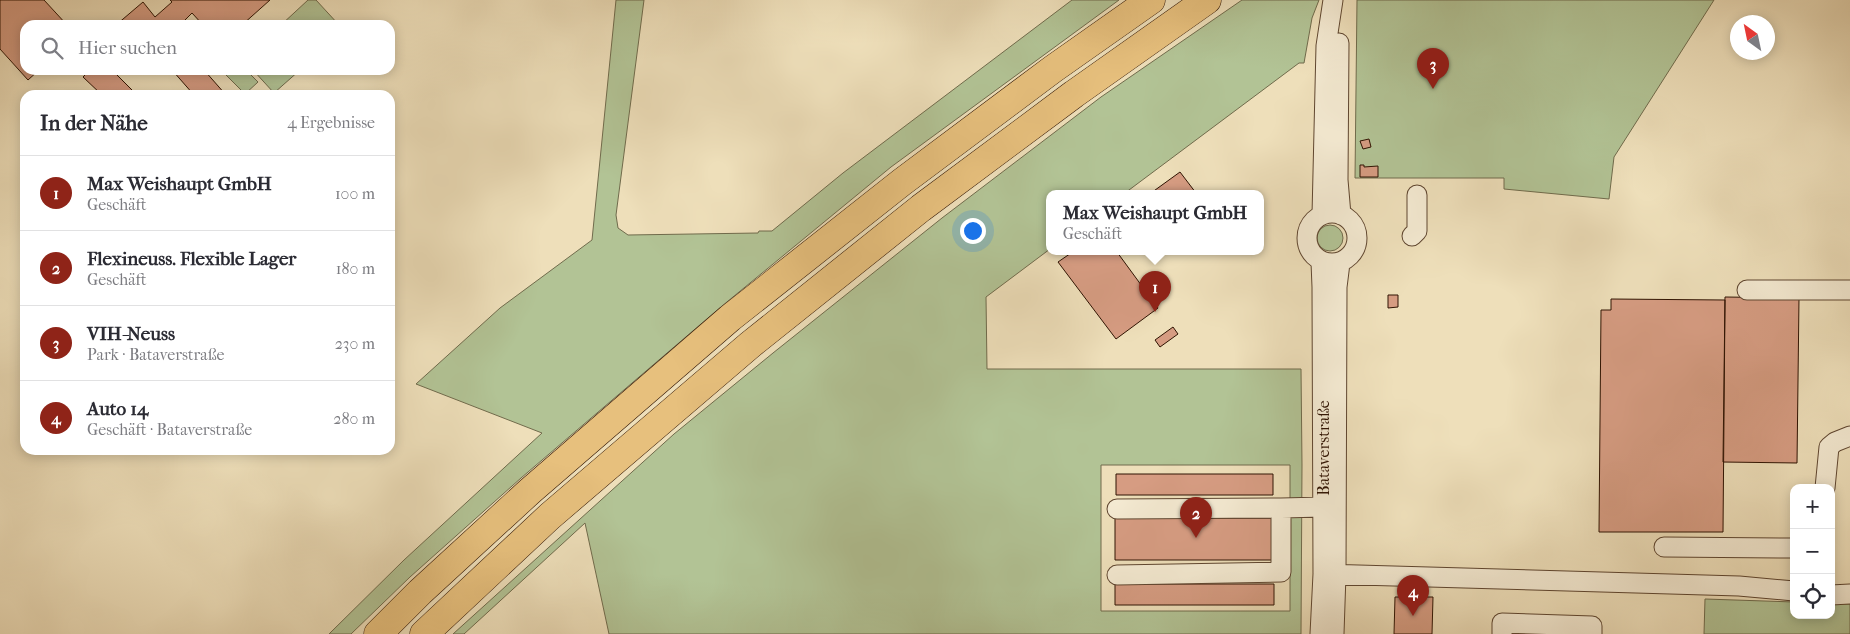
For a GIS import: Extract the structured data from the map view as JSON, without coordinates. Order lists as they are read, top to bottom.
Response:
{
  "streets": {
    "street": ["Bataverstraße"]
  },
  "north": "top left",
  "page": {
    "search": "Hier suchen",
    "pins": [
      "3",
      "1",
      "2",
      "4"
    ],
    "heading": ["In der Nähe", "4 Ergebnisse"],
    "list": [
      {
        "mark": "1",
        "name": "Max Weishaupt GmbH",
        "note": "Geschäft",
        "value": "100 m"
      },
      {
        "mark": "2",
        "name": "Flexineuss. Flexible Lager",
        "note": "Geschäft",
        "value": "180 m"
      },
      {
        "mark": "3",
        "name": "VIH-Neuss",
        "note": "Park · Bataverstraße",
        "value": "230 m"
      },
      {
        "mark": "4",
        "name": "Auto 14",
        "note": "Geschäft · Bataverstraße",
        "value": "280 m"
      }
    ],
    "popup": ["Max Weishaupt GmbH", "Geschäft"],
    "map_buttons": ["+", "−"]
  }
}
